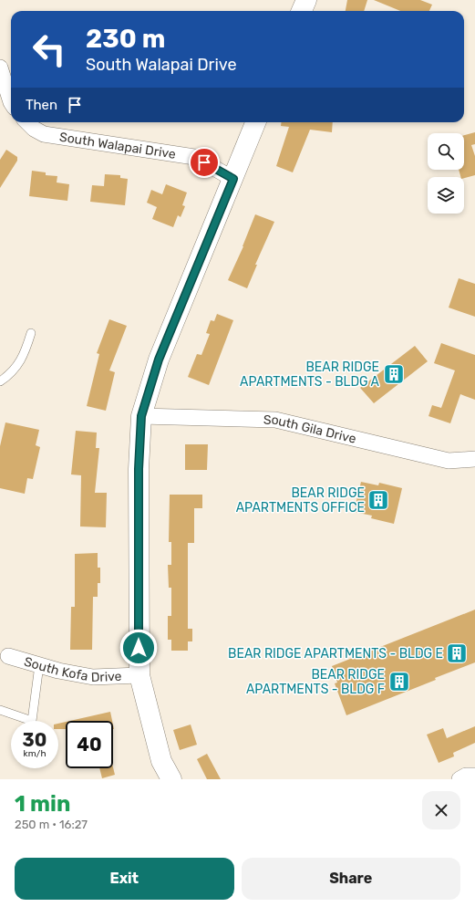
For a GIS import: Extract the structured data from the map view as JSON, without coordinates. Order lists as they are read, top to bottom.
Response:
{
  "streets": {
    "street": ["South Walapai Drive", "South Gila Drive", "South Kofa Drive"]
  },
  "places": {
    "building": [
      "BEAR RIDGE APARTMENTS - BLDG A",
      "BEAR RIDGE APARTMENTS OFFICE",
      "BEAR RIDGE APARTMENTS - BLDG E",
      "BEAR RIDGE APARTMENTS - BLDG F"
    ]
  },
  "page": {
    "turn": ["230 m", "South Walapai Drive"],
    "then": "Then",
    "speed": "30 km/h",
    "limit": "40",
    "heading": ["1 min", "250 m · 16:27"],
    "buttons": ["Exit", "Share"]
  }
}
